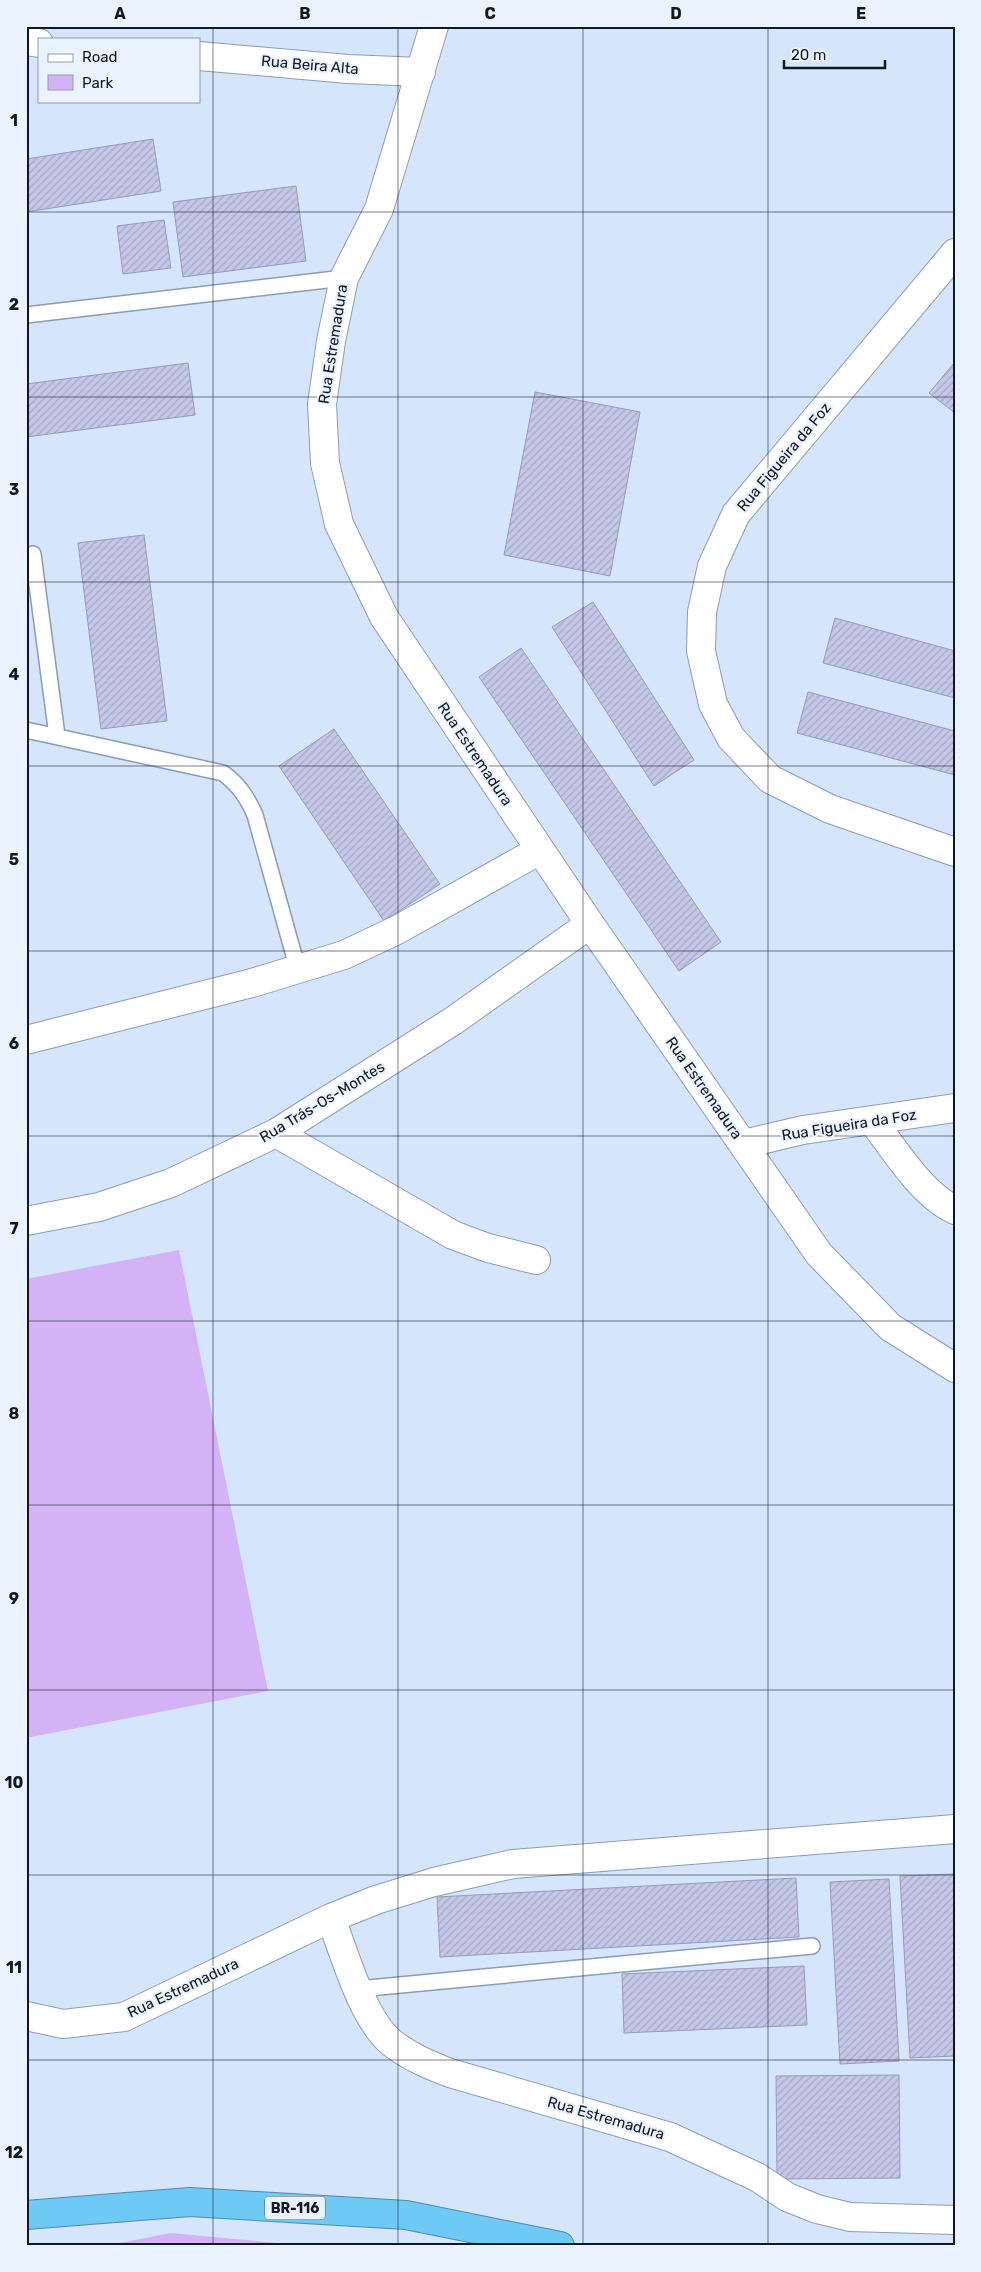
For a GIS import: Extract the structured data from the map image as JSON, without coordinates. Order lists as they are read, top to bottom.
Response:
{
  "streets": {
    "highway": ["BR-116"],
    "street": [
      "Rua Beira Alta",
      "Rua Estremadura",
      "Rua Figueira da Foz",
      "Rua Trás-Os-Montes"
    ]
  },
  "crossings": [
    ["Rua Beira Alta", "Rua Estremadura"],
    ["Rua Estremadura", "Rua Figueira da Foz"],
    ["Rua Estremadura", "Rua Trás-Os-Montes"]
  ],
  "legend": ["Road", "Park"],
  "scale_bar": "20 m",
  "grid": {
    "columns": [
      "A",
      "B",
      "C",
      "D",
      "E"
    ],
    "rows": [
      "1",
      "2",
      "3",
      "4",
      "5",
      "6",
      "7",
      "8",
      "9",
      "10",
      "11",
      "12"
    ]
  }
}
